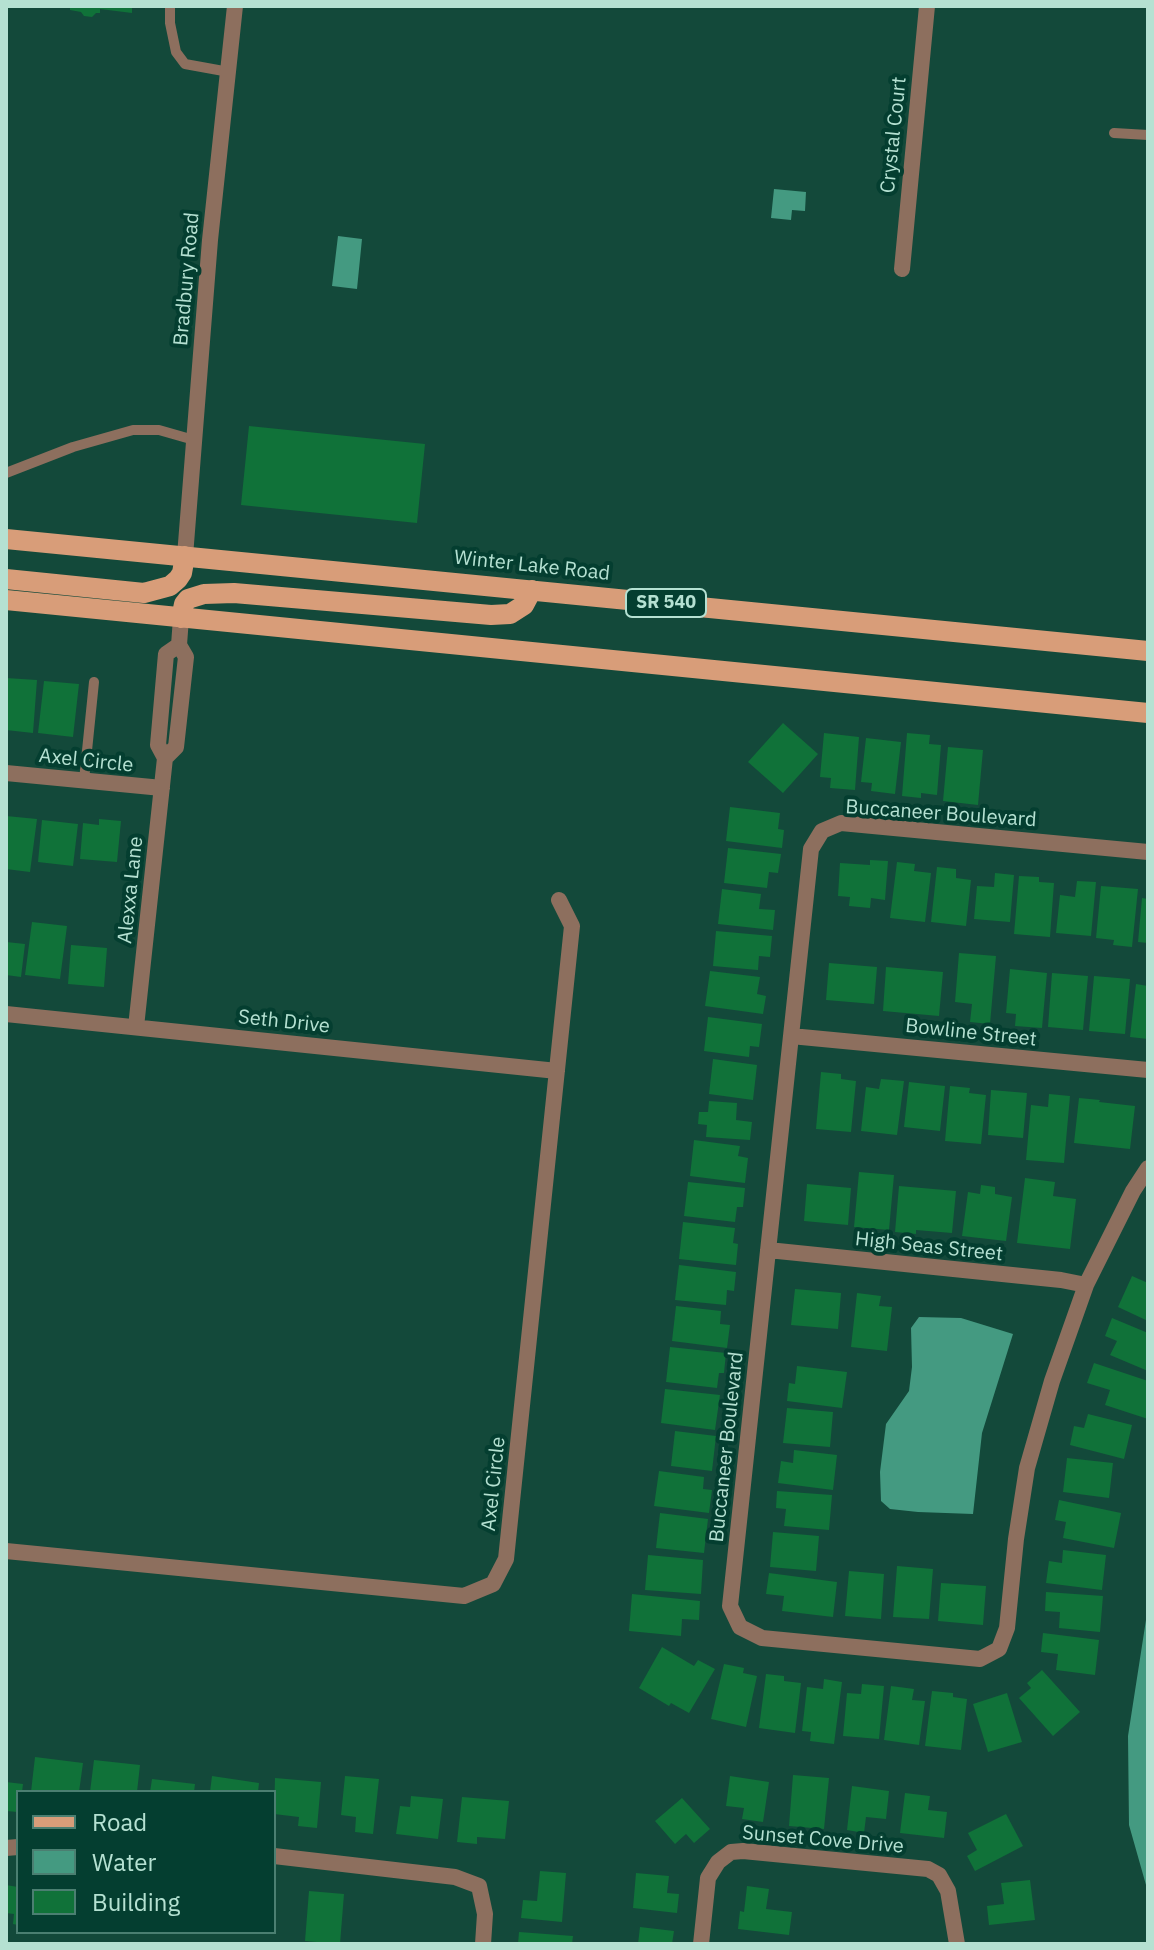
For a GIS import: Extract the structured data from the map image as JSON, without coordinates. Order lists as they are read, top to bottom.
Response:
{
  "streets": {
    "main road": ["Winter Lake Road", "SR 540"],
    "street": [
      "Crystal Court",
      "Bradbury Road",
      "Axel Circle",
      "Buccaneer Boulevard",
      "Alexxa Lane",
      "Seth Drive",
      "Bowline Street",
      "High Seas Street",
      "Sunset Cove Drive"
    ]
  },
  "crossings": [
    ["Bradbury Road", "Winter Lake Road"],
    ["Axel Circle", "Alexxa Lane"],
    ["Axel Circle", "Seth Drive"],
    ["Buccaneer Boulevard", "Bowline Street"],
    ["Buccaneer Boulevard", "High Seas Street"],
    ["Alexxa Lane", "Seth Drive"]
  ],
  "legend": ["Road", "Water", "Building"]
}
